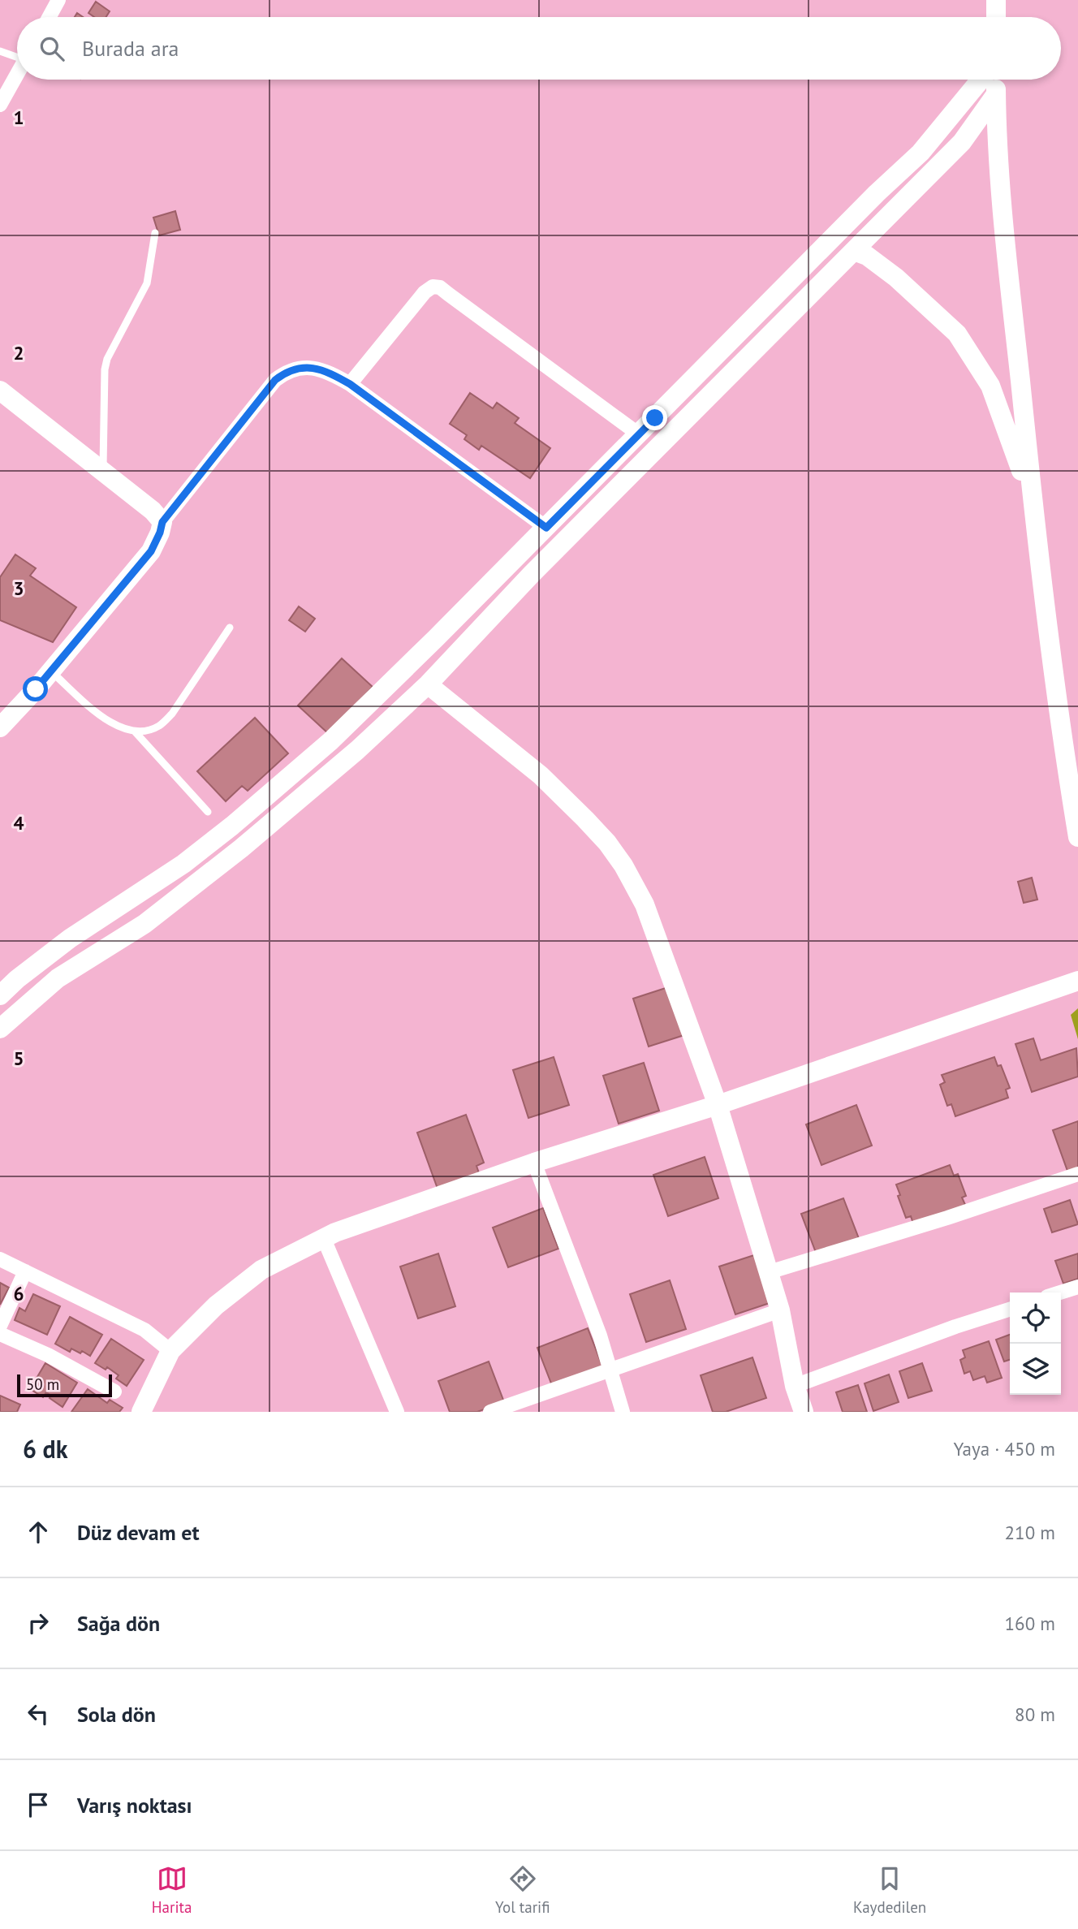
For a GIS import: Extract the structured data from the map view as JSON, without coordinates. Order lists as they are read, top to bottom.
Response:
{
  "scale_bar": "50 m",
  "page": {
    "search": "Burada ara",
    "scale": "50 m",
    "heading": ["6 dk", "Yaya · 450 m"],
    "list": [
      ["Düz devam et", "210 m"],
      ["Sağa dön", "160 m"],
      ["Sola dön", "80 m"],
      "Varış noktası"
    ],
    "nav": ["Harita", "Yol tarifi", "Kaydedilen"]
  },
  "grid": {
    "rows": [
      "1",
      "2",
      "3",
      "4",
      "5",
      "6"
    ]
  }
}
